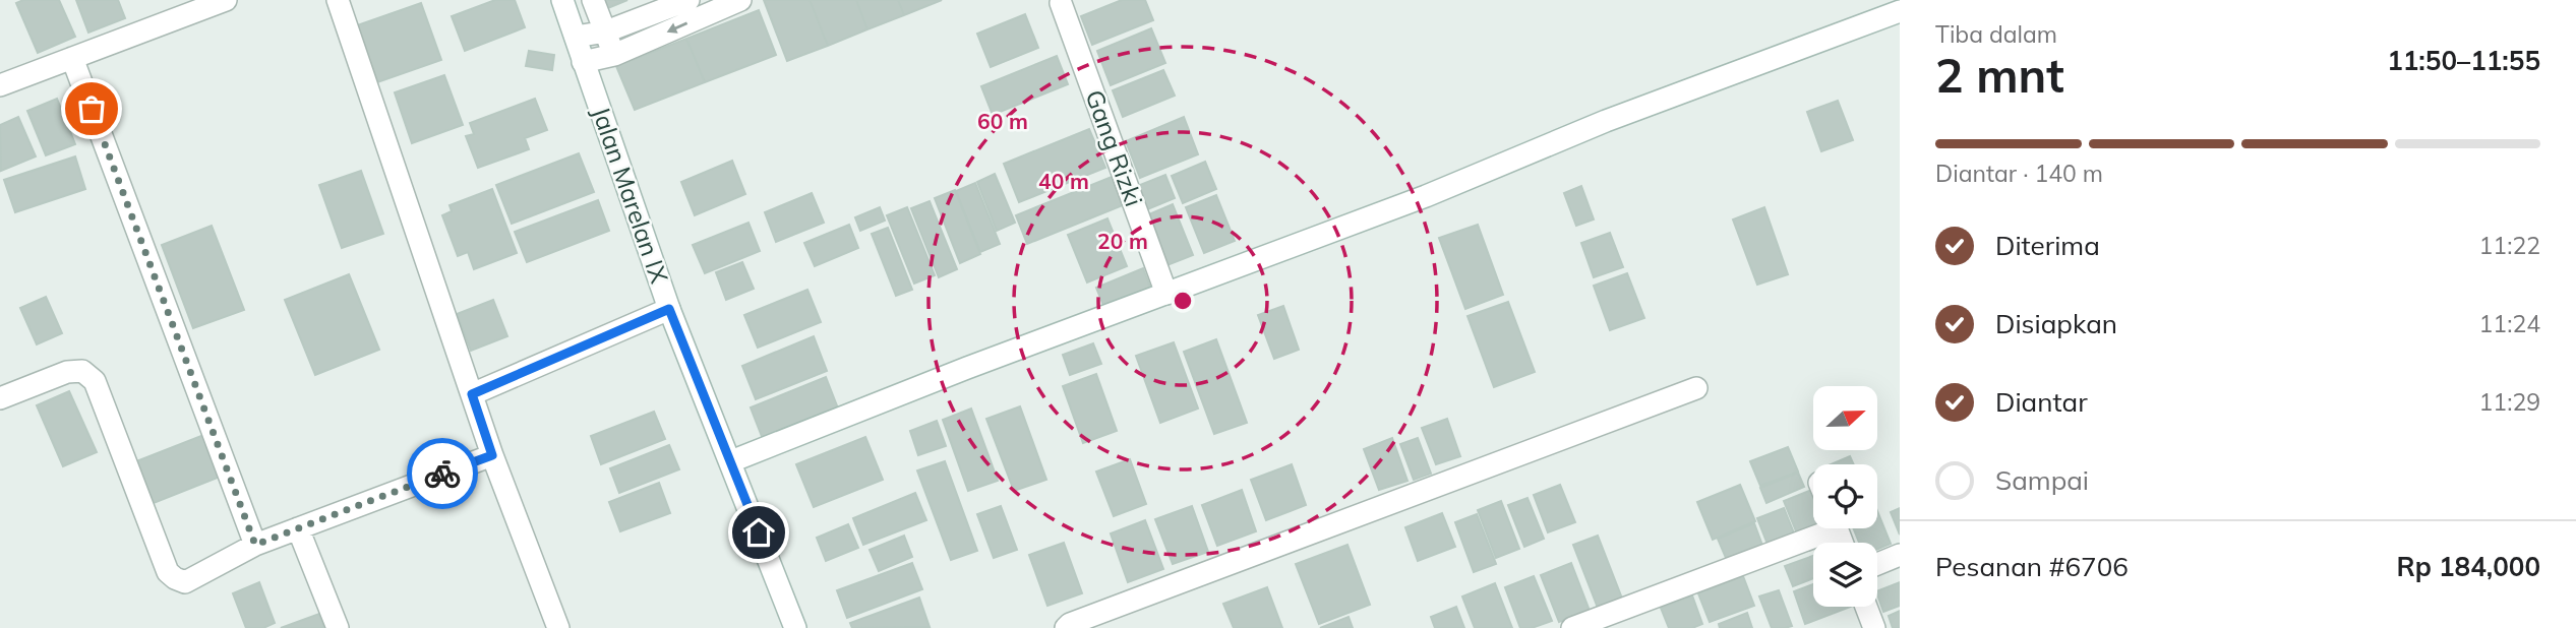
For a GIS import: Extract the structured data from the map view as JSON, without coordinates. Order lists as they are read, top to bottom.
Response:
{
  "streets": {
    "street": ["Gang Rizki", "Jalan Marelan IX"]
  },
  "north": "right",
  "page": {
    "heading": ["2 mnt", "Tiba dalam", "11:50–11:55"],
    "panel": ["Pesanan #6706", "Rp 184,000"],
    "bar": "Diantar · 140 m",
    "list": [
      ["Diterima", "11:22"],
      ["Disiapkan", "11:24"],
      ["Diantar", "11:29"],
      "Sampai"
    ]
  },
  "rings": ["60 m", "40 m", "20 m"]
}
